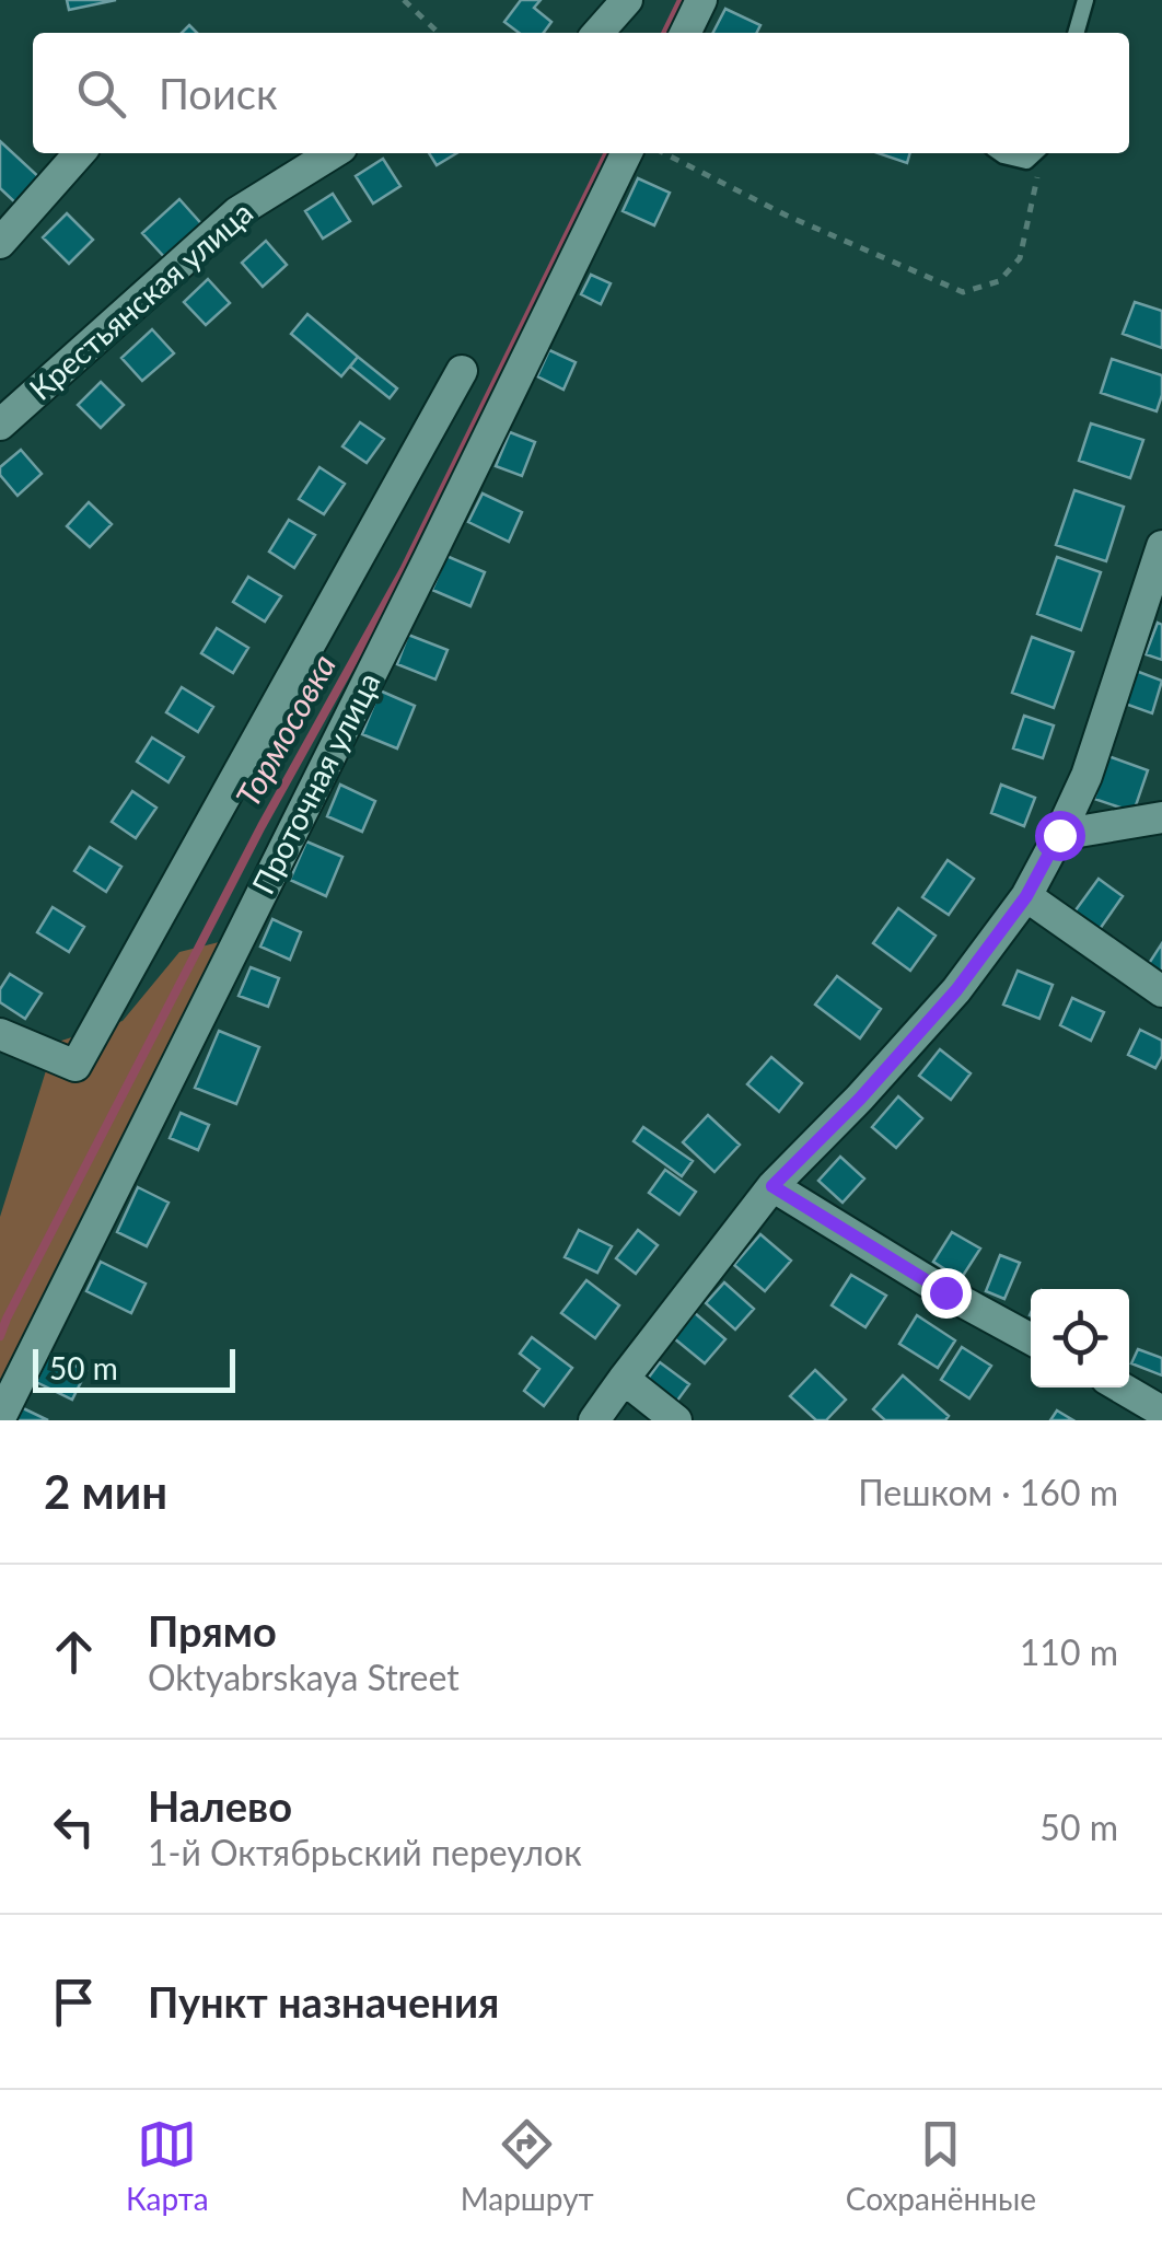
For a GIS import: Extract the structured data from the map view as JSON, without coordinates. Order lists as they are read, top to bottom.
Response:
{
  "streets": {
    "street": ["Крестьянская улица", "Проточная улица"]
  },
  "water": ["Тормосовка"],
  "scale_bar": "50 m",
  "page": {
    "search": "Поиск",
    "scale": "50 m",
    "heading": ["2 мин", "Пешком · 160 m"],
    "list": [
      ["Прямо", "Oktyabrskaya Street", "110 m"],
      ["Налево", "1-й Октябрьский переулок", "50 m"],
      "Пункт назначения"
    ],
    "nav": ["Карта", "Маршрут", "Сохранённые"]
  }
}
